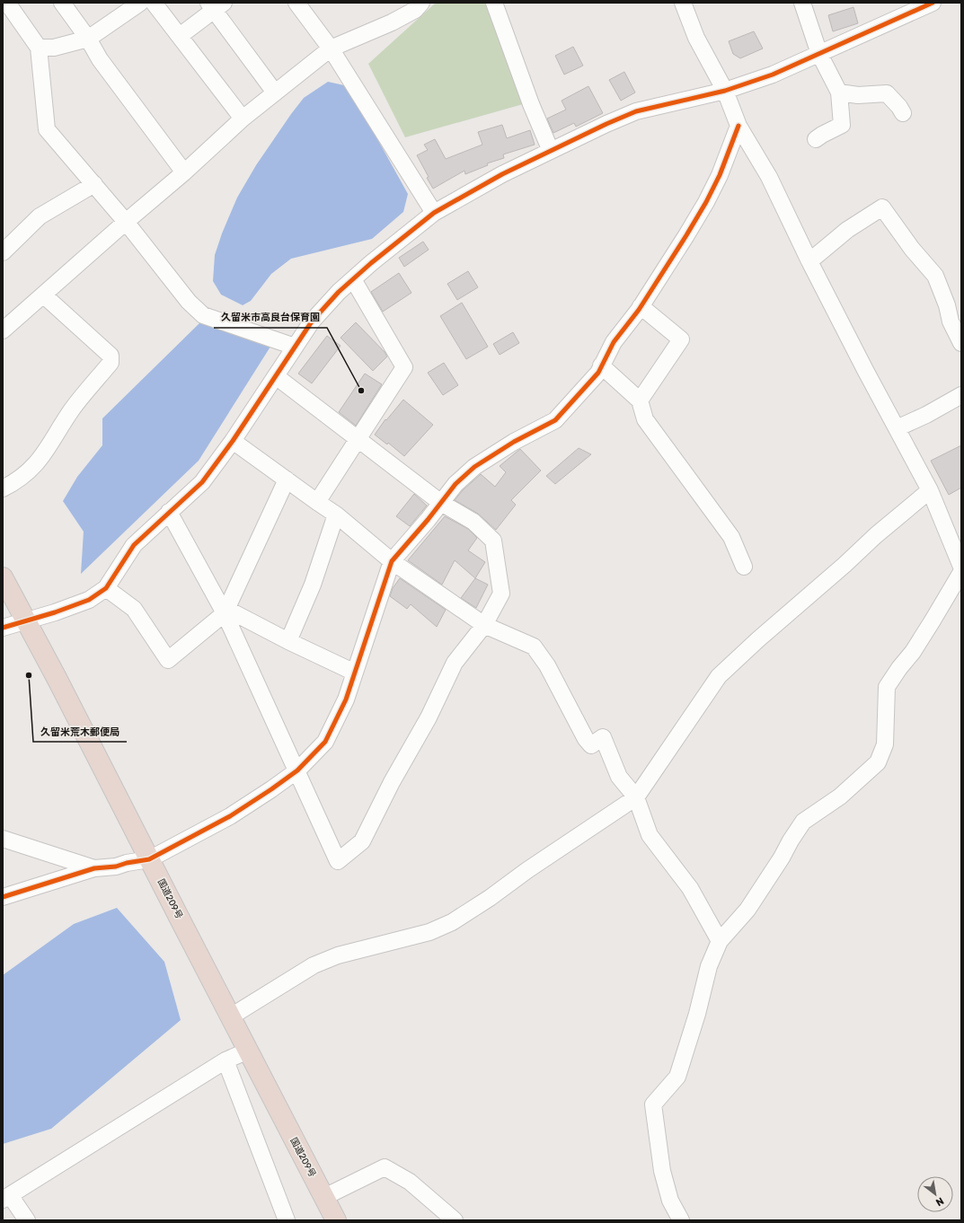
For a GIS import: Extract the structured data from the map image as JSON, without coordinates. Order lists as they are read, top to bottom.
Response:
{
  "streets": {
    "highway": ["国道209号"]
  },
  "places": ["久留米市高良台保育園", "久留米荒木郵便局"],
  "north": "bottom right"
}
